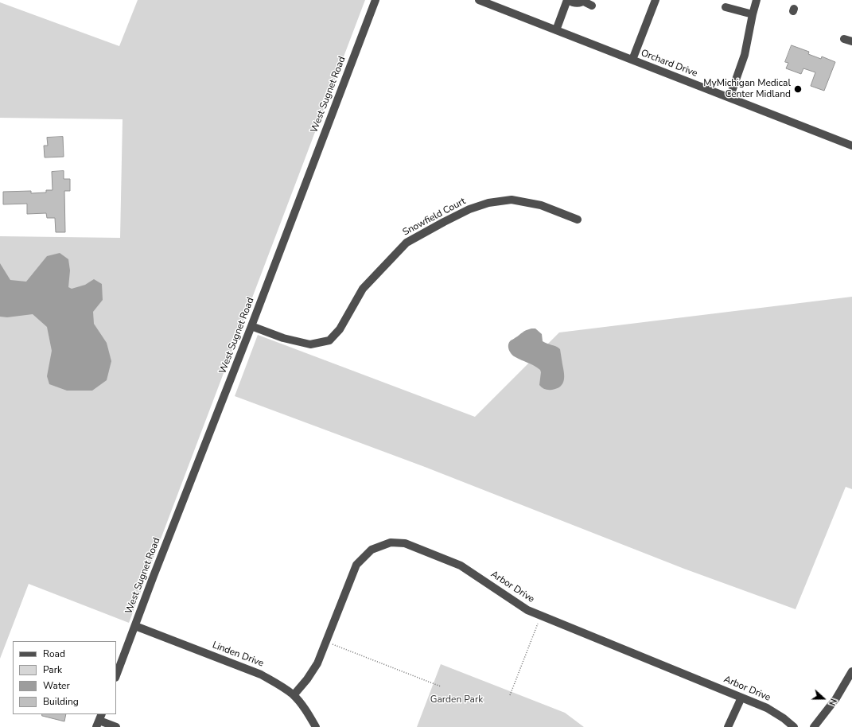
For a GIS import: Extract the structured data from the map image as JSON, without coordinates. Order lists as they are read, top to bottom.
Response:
{
  "streets": {
    "street": [
      "Orchard Drive",
      "West Sugnet Road",
      "Snowfield Court",
      "Arbor Drive",
      "Linden Drive"
    ]
  },
  "crossings": [
    ["West Sugnet Road", "Snowfield Court"],
    ["West Sugnet Road", "Linden Drive"],
    ["Arbor Drive", "Linden Drive"]
  ],
  "parks": ["Garden Park"],
  "places": ["MyMichigan Medical Center Midland"],
  "legend": [
    "Road",
    "Park",
    "Water",
    "Building"
  ],
  "north": "right"
}
